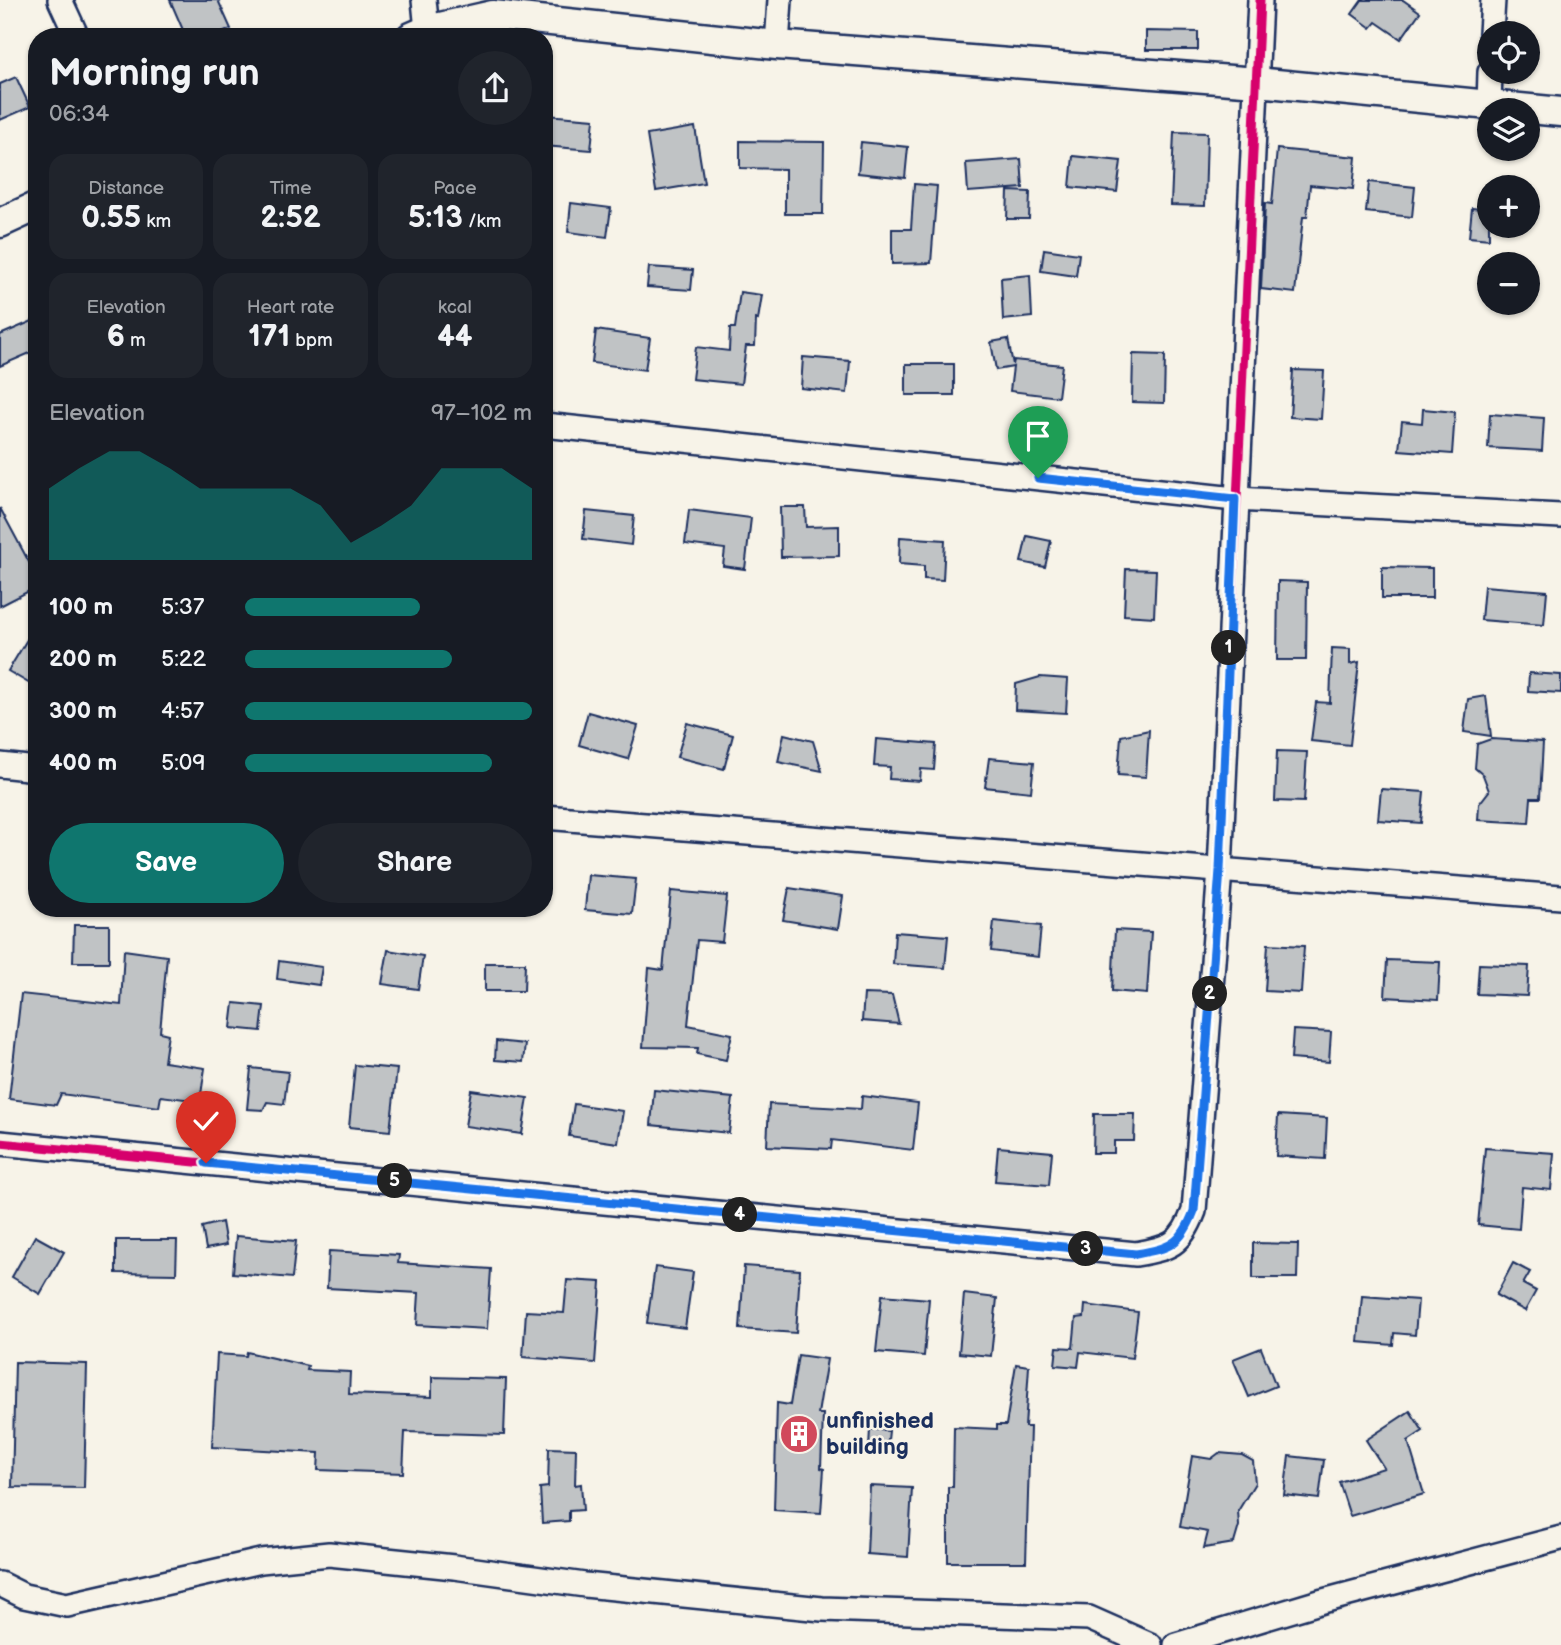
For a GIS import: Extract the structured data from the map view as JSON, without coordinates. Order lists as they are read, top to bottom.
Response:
{
  "places": {
    "building": ["unfinished building"]
  },
  "page": {
    "map_buttons": ["+", "−"],
    "heading": ["Morning run", "06:34"],
    "stats": [
      ["Distance", "0.55 km"],
      ["Time", "2:52"],
      ["Pace", "5:13 /km"],
      ["Elevation", "6 m"],
      ["Heart rate", "171 bpm"],
      ["kcal", "44"]
    ],
    "chart": ["Elevation", "97–102 m"],
    "list": [
      {
        "name": "100 m",
        "note": "5:37"
      },
      {
        "name": "200 m",
        "note": "5:22"
      },
      {
        "name": "300 m",
        "note": "4:57"
      },
      {
        "name": "400 m",
        "note": "5:09"
      }
    ],
    "pins": [
      "1",
      "2",
      "5",
      "4",
      "3"
    ],
    "buttons": ["Save", "Share"]
  }
}
